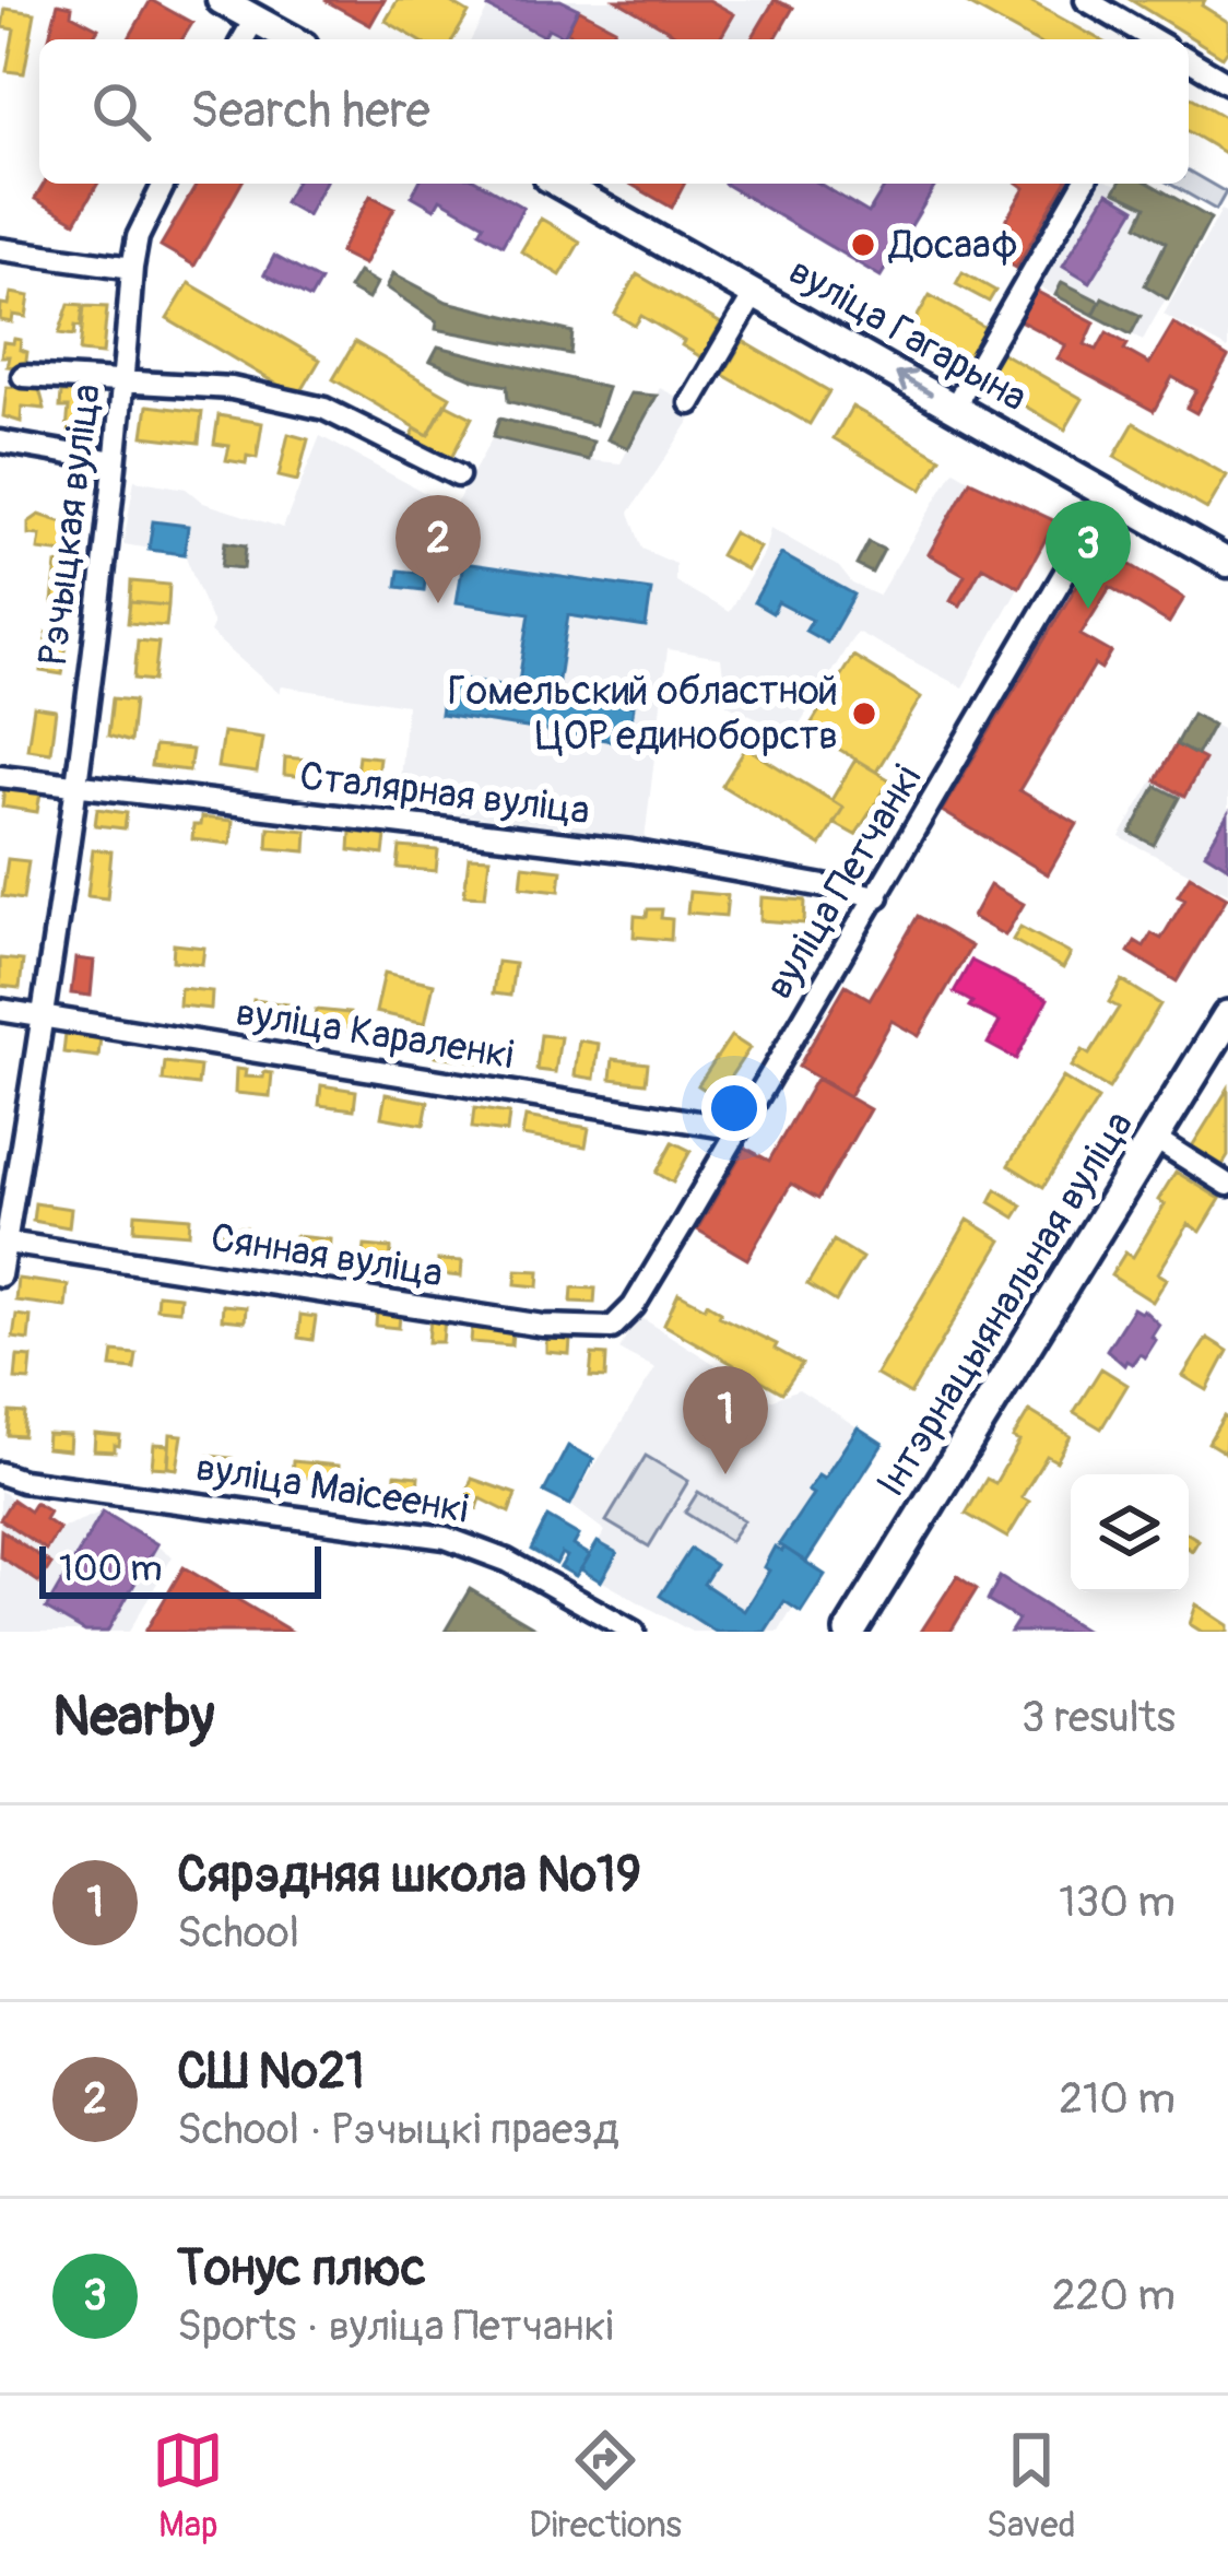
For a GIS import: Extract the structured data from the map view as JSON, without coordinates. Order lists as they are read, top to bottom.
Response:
{
  "streets": {
    "main road": ["Інтэрнацыянальная вуліца"],
    "street": [
      "вуліца Гагарына",
      "Рэчыцкая вуліца",
      "Сталярная вуліца",
      "вуліца Петчанкі",
      "вуліца Караленкі",
      "Сянная вуліца",
      "вуліца Маісеенкі"
    ]
  },
  "crossings": [
    ["вуліца Гагарына", "вуліца Петчанкі"],
    ["Рэчыцкая вуліца", "Сталярная вуліца"],
    ["Рэчыцкая вуліца", "вуліца Караленкі"],
    ["Рэчыцкая вуліца", "Сянная вуліца"],
    ["Сталярная вуліца", "вуліца Петчанкі"],
    ["вуліца Петчанкі", "вуліца Караленкі"],
    ["вуліца Петчанкі", "Сянная вуліца"]
  ],
  "places": ["Досааф", "Гомельский областной ЦОР единоборств"],
  "scale_bar": "100 m",
  "page": {
    "search": "Search here",
    "pins": ["2", "3", "1"],
    "scale": "100 m",
    "heading": ["Nearby", "3 results"],
    "list": [
      {
        "mark": "1",
        "name": "Сярэдняя школа №19",
        "note": "School",
        "value": "130 m"
      },
      {
        "mark": "2",
        "name": "СШ №21",
        "note": "School · Рэчыцкі праезд",
        "value": "210 m"
      },
      {
        "mark": "3",
        "name": "Тонус плюс",
        "note": "Sports · вуліца Петчанкі",
        "value": "220 m"
      }
    ],
    "nav": ["Map", "Directions", "Saved"]
  }
}
